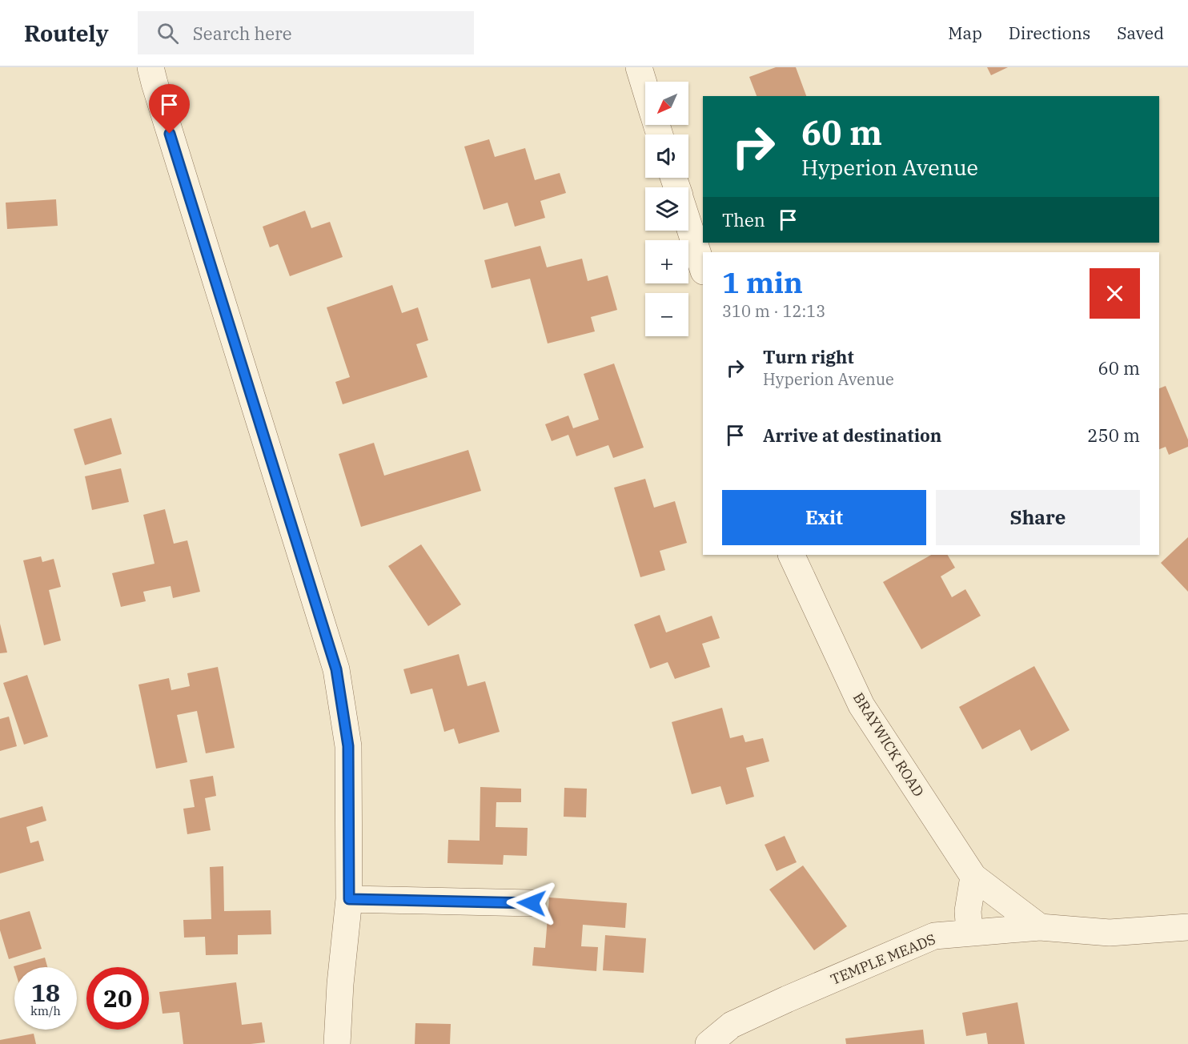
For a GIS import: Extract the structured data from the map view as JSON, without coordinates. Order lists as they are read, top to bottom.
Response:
{
  "streets": {
    "street": ["BRAYWICK ROAD", "TEMPLE MEADS"]
  },
  "crossings": [
    ["BRAYWICK ROAD", "TEMPLE MEADS"]
  ],
  "north": "bottom left",
  "page": {
    "header": "Routely",
    "search": "Search here",
    "nav": ["Map", "Directions", "Saved"],
    "map_buttons": ["+", "−"],
    "turn": ["60 m", "Hyperion Avenue"],
    "then": "Then",
    "heading": ["1 min", "310 m · 12:13"],
    "list": [
      {
        "name": "Turn right",
        "note": "Hyperion Avenue",
        "value": "60 m"
      },
      {
        "name": "Arrive at destination",
        "value": "250 m"
      }
    ],
    "buttons": ["Exit", "Share"],
    "speed": "18 km/h",
    "limit": "20"
  }
}
